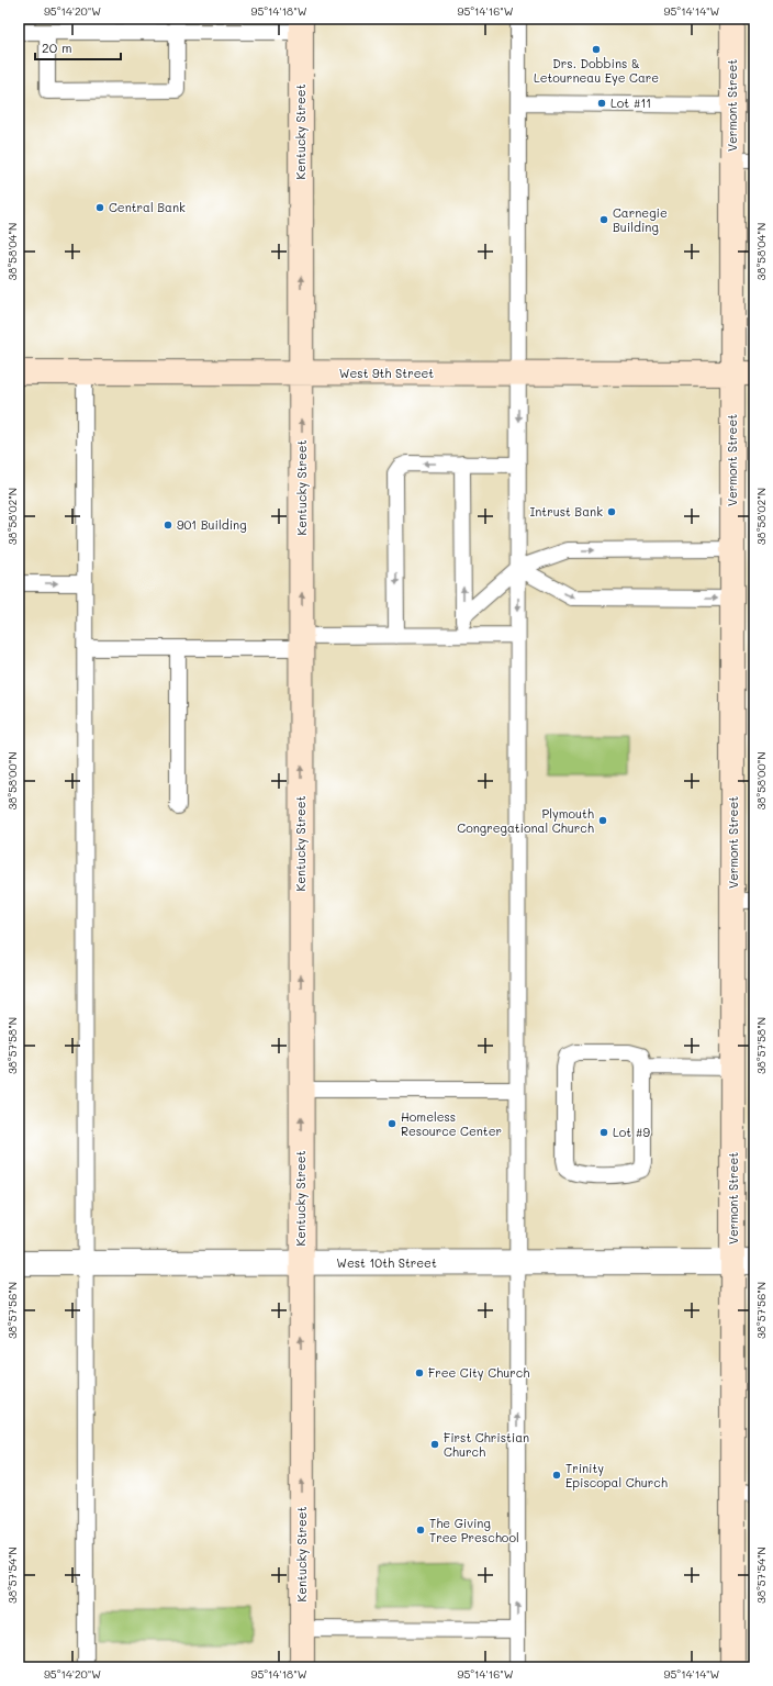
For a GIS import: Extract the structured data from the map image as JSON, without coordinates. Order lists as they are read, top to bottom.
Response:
{
  "streets": {
    "street": [
      "Vermont Street",
      "Kentucky Street",
      "West 9th Street",
      "West 10th Street"
    ]
  },
  "crossings": [
    ["Vermont Street", "West 9th Street"],
    ["Vermont Street", "West 10th Street"],
    ["Kentucky Street", "West 9th Street"],
    ["Kentucky Street", "West 10th Street"]
  ],
  "one_way": ["Kentucky Street"],
  "places": [
    "Drs. Dobbins & Letourneau Eye Care",
    "Lot #11",
    "Central Bank",
    "Carnegie Building",
    "Intrust Bank",
    "901 Building",
    "Plymouth Congregational Church",
    "Homeless Resource Center",
    "Lot #9",
    "Free City Church",
    "First Christian Church",
    "Trinity Episcopal Church",
    "The Giving Tree Preschool"
  ],
  "scale_bar": "20 m",
  "coordinates": [
    "95°14'20\"W",
    "95°14'18\"W",
    "95°14'16\"W",
    "95°14'14\"W",
    "38°58'04\"N",
    "38°58'02\"N",
    "38°58'00\"N",
    "38°57'58\"N",
    "38°57'56\"N",
    "38°57'54\"N"
  ]
}
